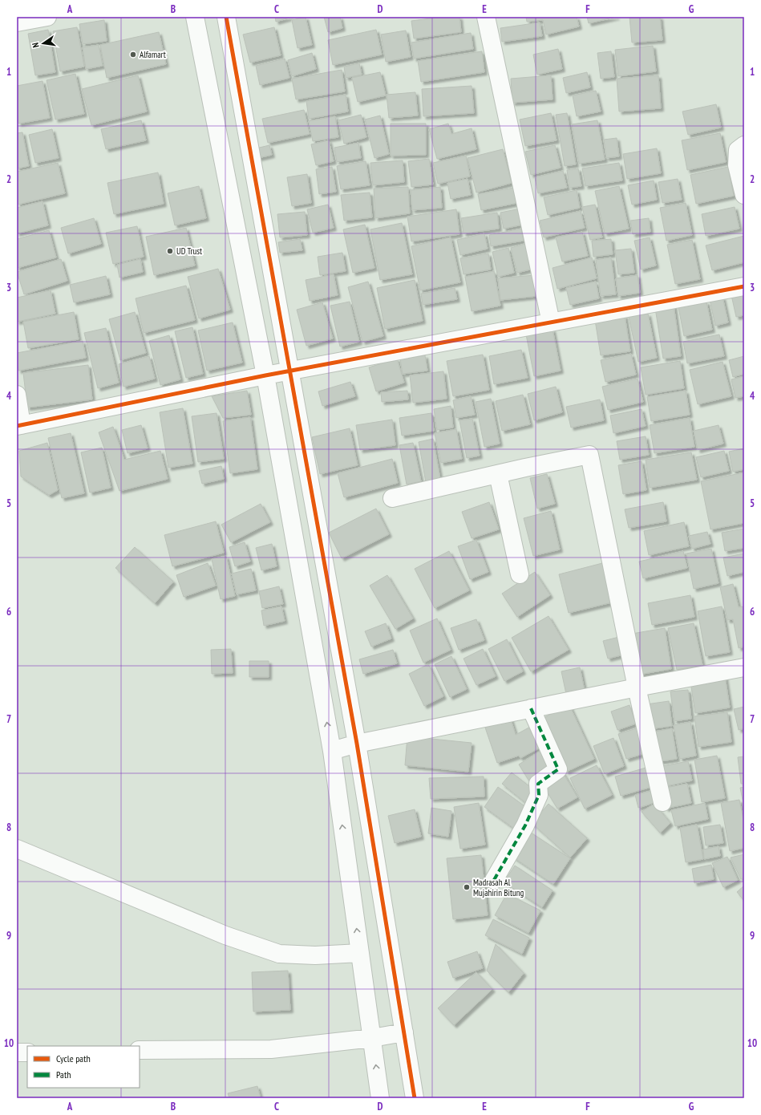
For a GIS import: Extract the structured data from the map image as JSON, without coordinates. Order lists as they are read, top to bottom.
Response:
{
  "places": ["Alfamart", "UD Trust", "Madrasah Al Mujahirin Bitung"],
  "legend": ["Cycle path", "Path"],
  "north": "left",
  "grid": {
    "columns": [
      "A",
      "B",
      "C",
      "D",
      "E",
      "F",
      "G"
    ],
    "rows": [
      "1",
      "2",
      "3",
      "4",
      "5",
      "6",
      "7",
      "8",
      "9",
      "10"
    ]
  }
}
